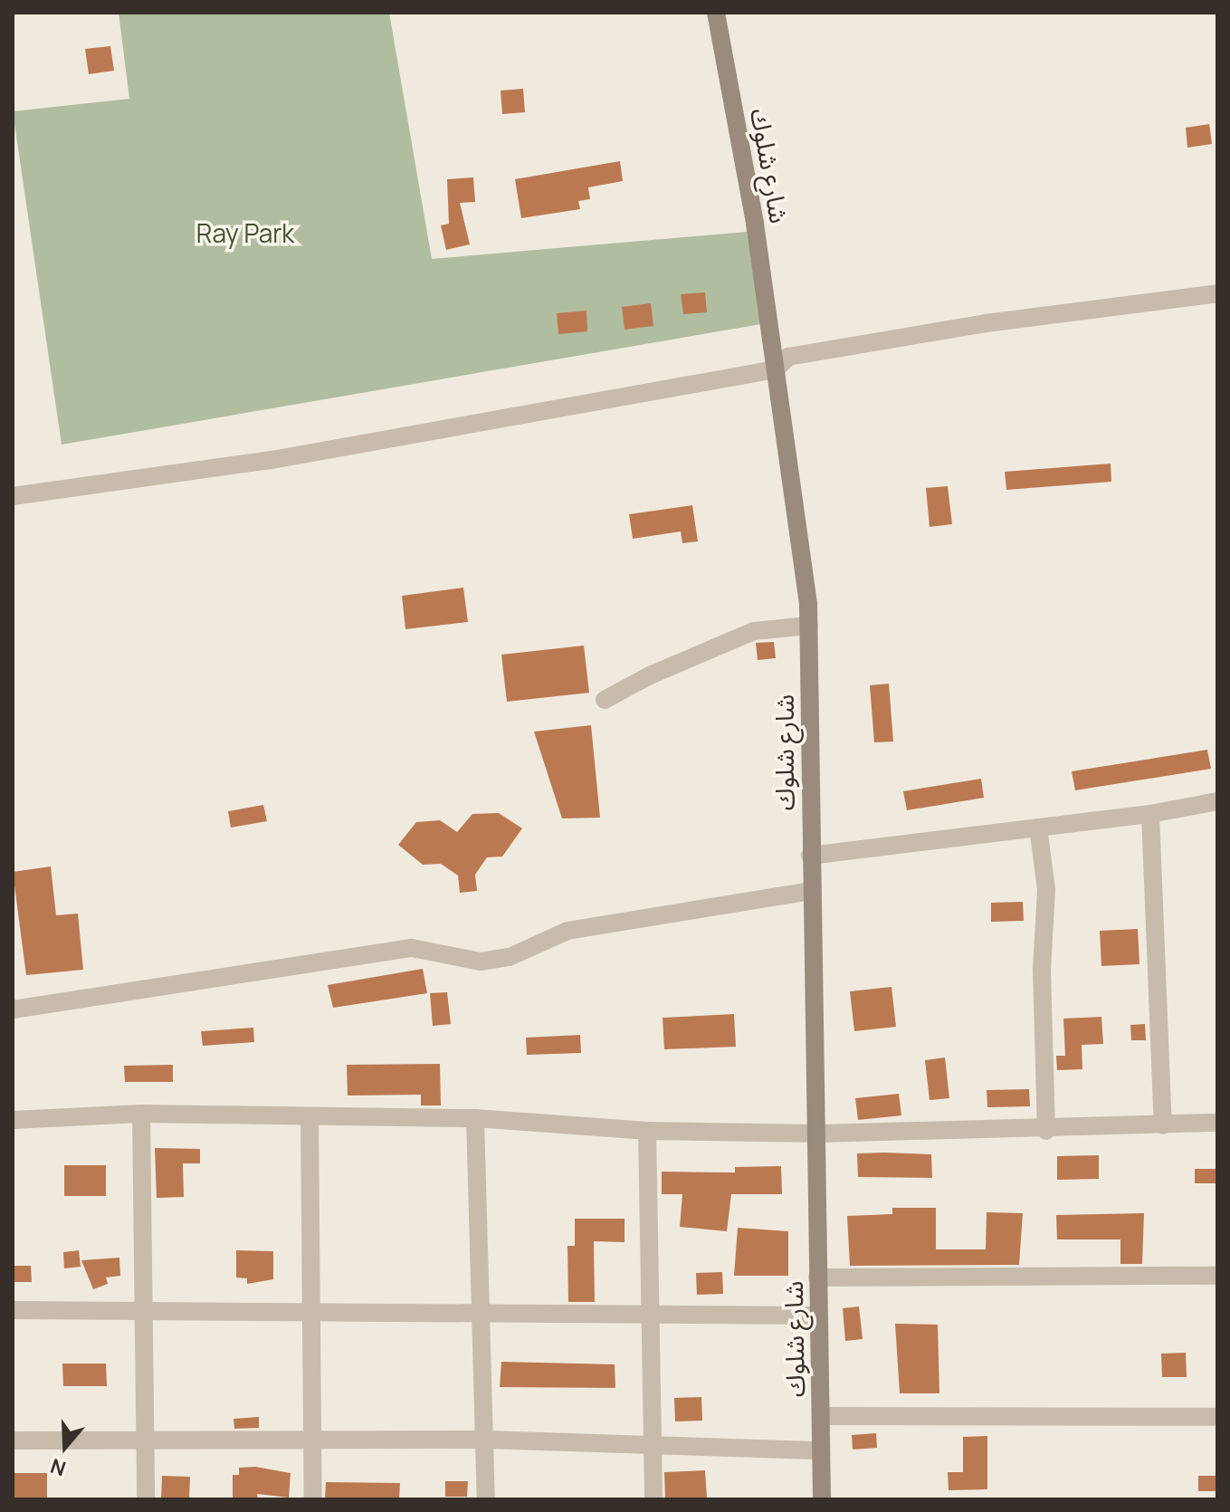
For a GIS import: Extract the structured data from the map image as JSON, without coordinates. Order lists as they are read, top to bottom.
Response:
{
  "streets": {
    "street": ["شارع شلوك"]
  },
  "parks": ["Ray Park"],
  "north": "bottom"
}
